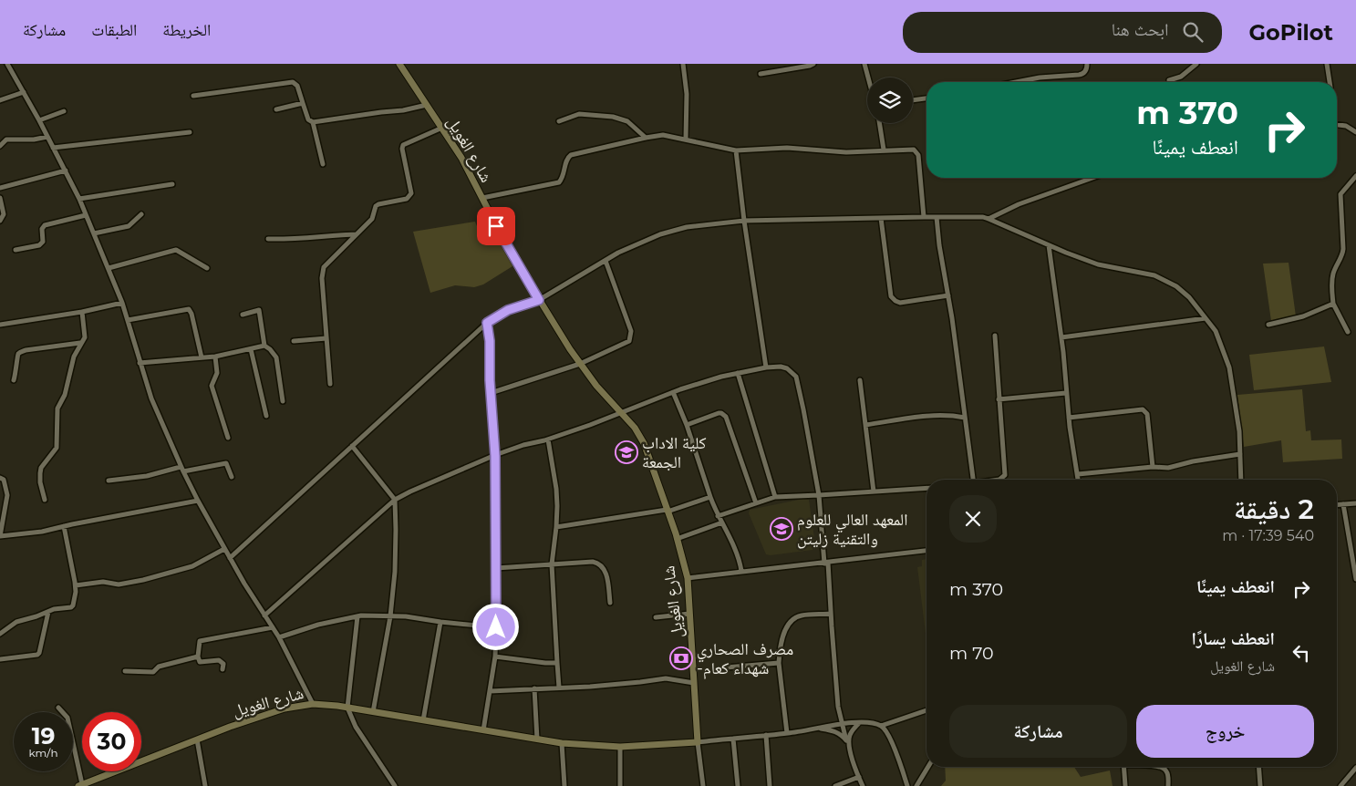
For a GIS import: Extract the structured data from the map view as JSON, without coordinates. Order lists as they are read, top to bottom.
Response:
{
  "streets": {
    "street": ["شارع الغويل"]
  },
  "places": {
    "school or university": ["كلية اﻻداب الجمعة", "المعهد العالي للعلوم والتقنية زليتن"],
    "bank": ["مصرف الصحاري -شهداء كعام"]
  },
  "page": {
    "header": "GoPilot",
    "search": "ابحث هنا",
    "nav": ["الخريطة", "الطبقات", "مشاركة"],
    "turn": ["370 m", "انعطف يمينًا"],
    "heading": ["2 دقيقة", "540 m · 17:39"],
    "list": [
      {
        "name": "انعطف يمينًا",
        "value": "370 m"
      },
      {
        "name": "انعطف يسارًا",
        "note": "شارع الغويل",
        "value": "70 m"
      }
    ],
    "buttons": ["خروج", "مشاركة"],
    "speed": "19 km/h",
    "limit": "30"
  }
}
